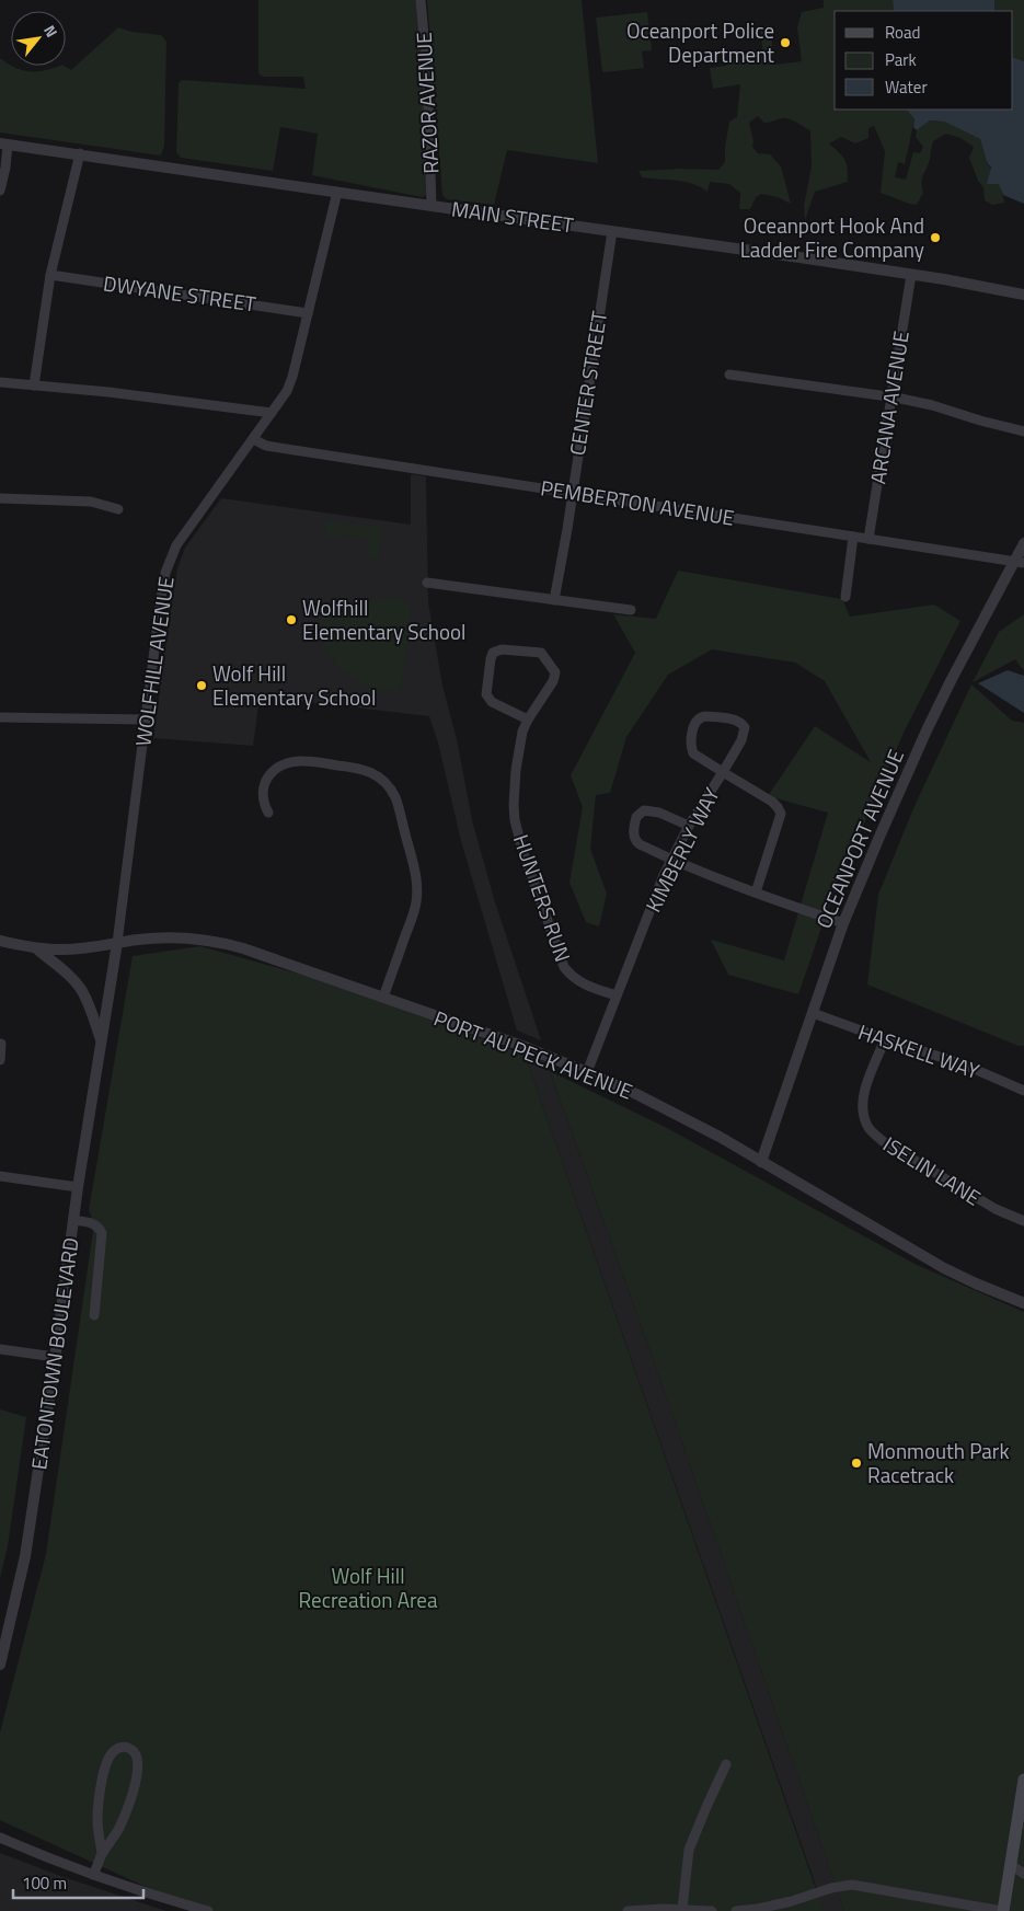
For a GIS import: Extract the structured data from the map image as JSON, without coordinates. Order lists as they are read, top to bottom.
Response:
{
  "streets": {
    "street": [
      "RAZOR AVENUE",
      "MAIN STREET",
      "DWYANE STREET",
      "CENTER STREET",
      "ARCANA AVENUE",
      "PEMBERTON AVENUE",
      "WOLFHILL AVENUE",
      "OCEANPORT AVENUE",
      "KIMBERLY WAY",
      "HUNTERS RUN",
      "HASKELL WAY",
      "PORT AU PECK AVENUE",
      "ISELIN LANE",
      "EATONTOWN BOULEVARD"
    ]
  },
  "crossings": [
    ["RAZOR AVENUE", "MAIN STREET"],
    ["MAIN STREET", "CENTER STREET"],
    ["MAIN STREET", "ARCANA AVENUE"],
    ["MAIN STREET", "WOLFHILL AVENUE"],
    ["DWYANE STREET", "WOLFHILL AVENUE"],
    ["CENTER STREET", "PEMBERTON AVENUE"],
    ["ARCANA AVENUE", "PEMBERTON AVENUE"],
    ["PEMBERTON AVENUE", "WOLFHILL AVENUE"],
    ["PEMBERTON AVENUE", "OCEANPORT AVENUE"],
    ["WOLFHILL AVENUE", "PORT AU PECK AVENUE"],
    ["WOLFHILL AVENUE", "EATONTOWN BOULEVARD"],
    ["OCEANPORT AVENUE", "HASKELL WAY"],
    ["OCEANPORT AVENUE", "PORT AU PECK AVENUE"],
    ["KIMBERLY WAY", "HUNTERS RUN"],
    ["KIMBERLY WAY", "PORT AU PECK AVENUE"],
    ["HASKELL WAY", "ISELIN LANE"]
  ],
  "parks": ["Wolf Hill Recreation Area"],
  "places": [
    "Oceanport Police Department",
    "Oceanport Hook And Ladder Fire Company",
    "Wolfhill Elementary School",
    "Wolf Hill Elementary School",
    "Monmouth Park Racetrack"
  ],
  "legend": ["Road", "Park", "Water"],
  "scale_bar": "100 m",
  "north": "top right"
}
